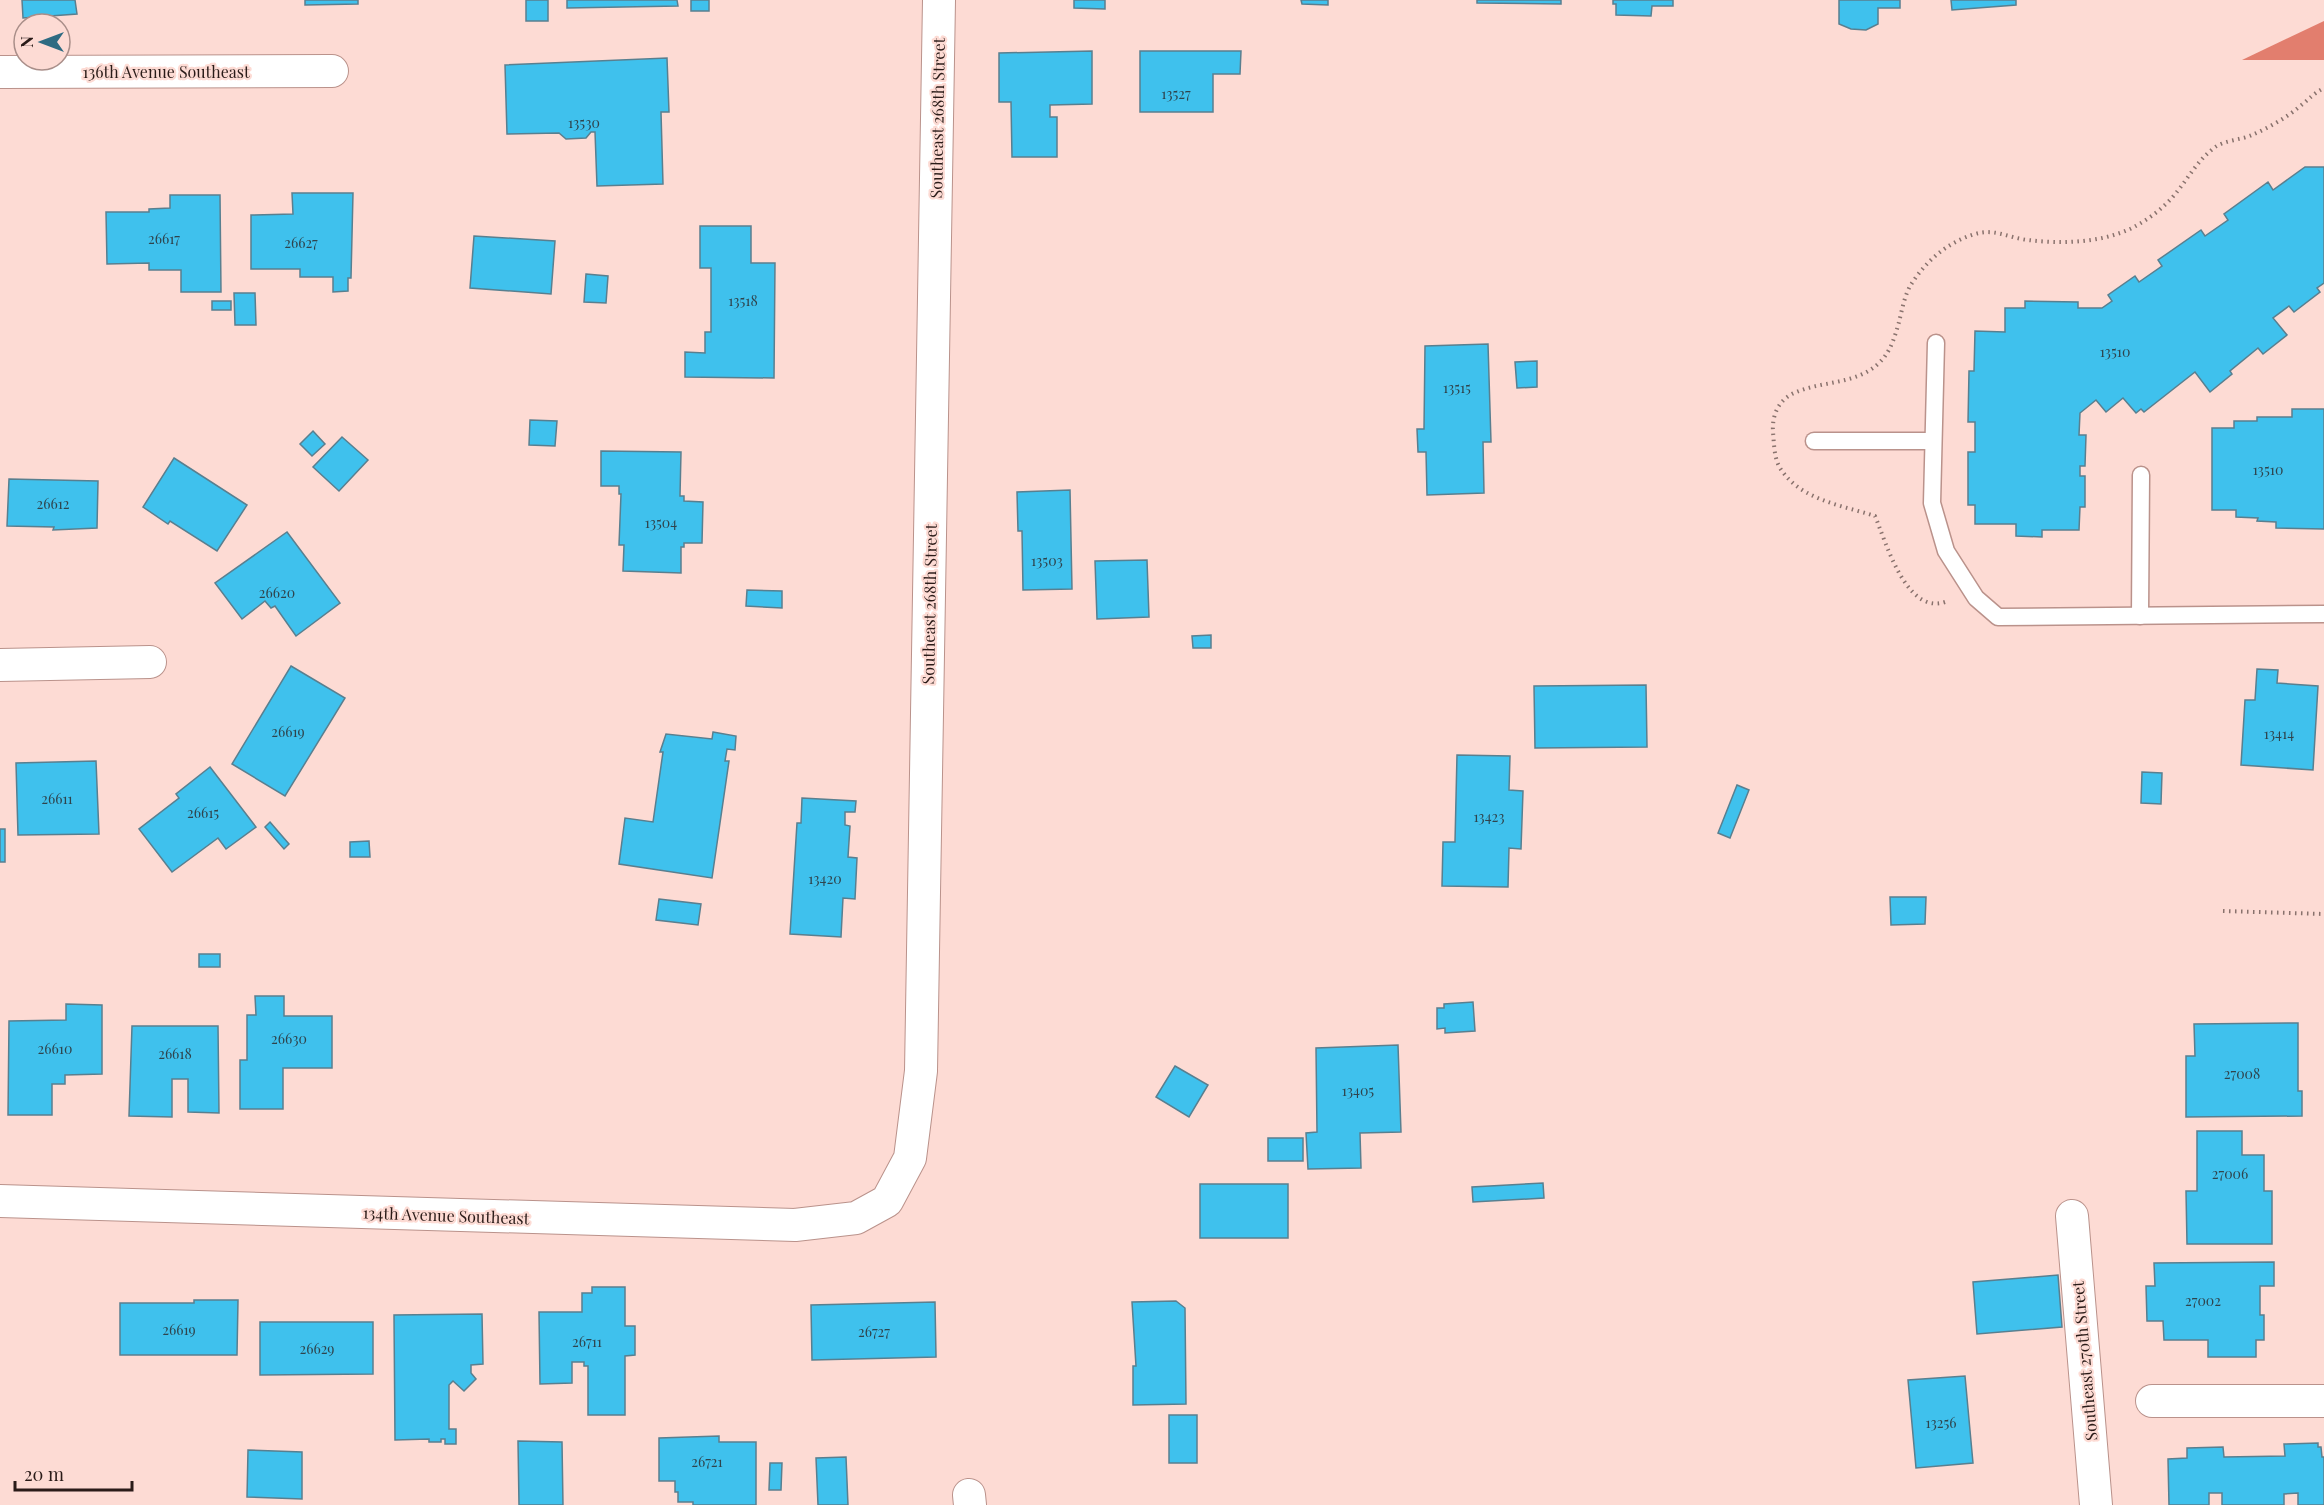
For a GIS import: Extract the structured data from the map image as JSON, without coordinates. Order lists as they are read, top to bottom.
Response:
{
  "streets": {
    "street": [
      "136th Avenue Southeast",
      "Southeast 268th Street",
      "134th Avenue Southeast",
      "Southeast 270th Street"
    ]
  },
  "crossings": [
    ["Southeast 268th Street", "134th Avenue Southeast"]
  ],
  "house_numbers": [
    "13527",
    "13530",
    "26617",
    "26627",
    "13518",
    "13510",
    "13515",
    "13510",
    "26612",
    "13504",
    "13503",
    "26620",
    "26619",
    "13414",
    "26611",
    "26615",
    "13423",
    "13420",
    "26630",
    "26610",
    "26618",
    "27008",
    "13405",
    "27006",
    "27002",
    "26619",
    "26727",
    "26711",
    "26629",
    "13256",
    "26721"
  ],
  "scale_bar": "20 m",
  "north": "left"
}
